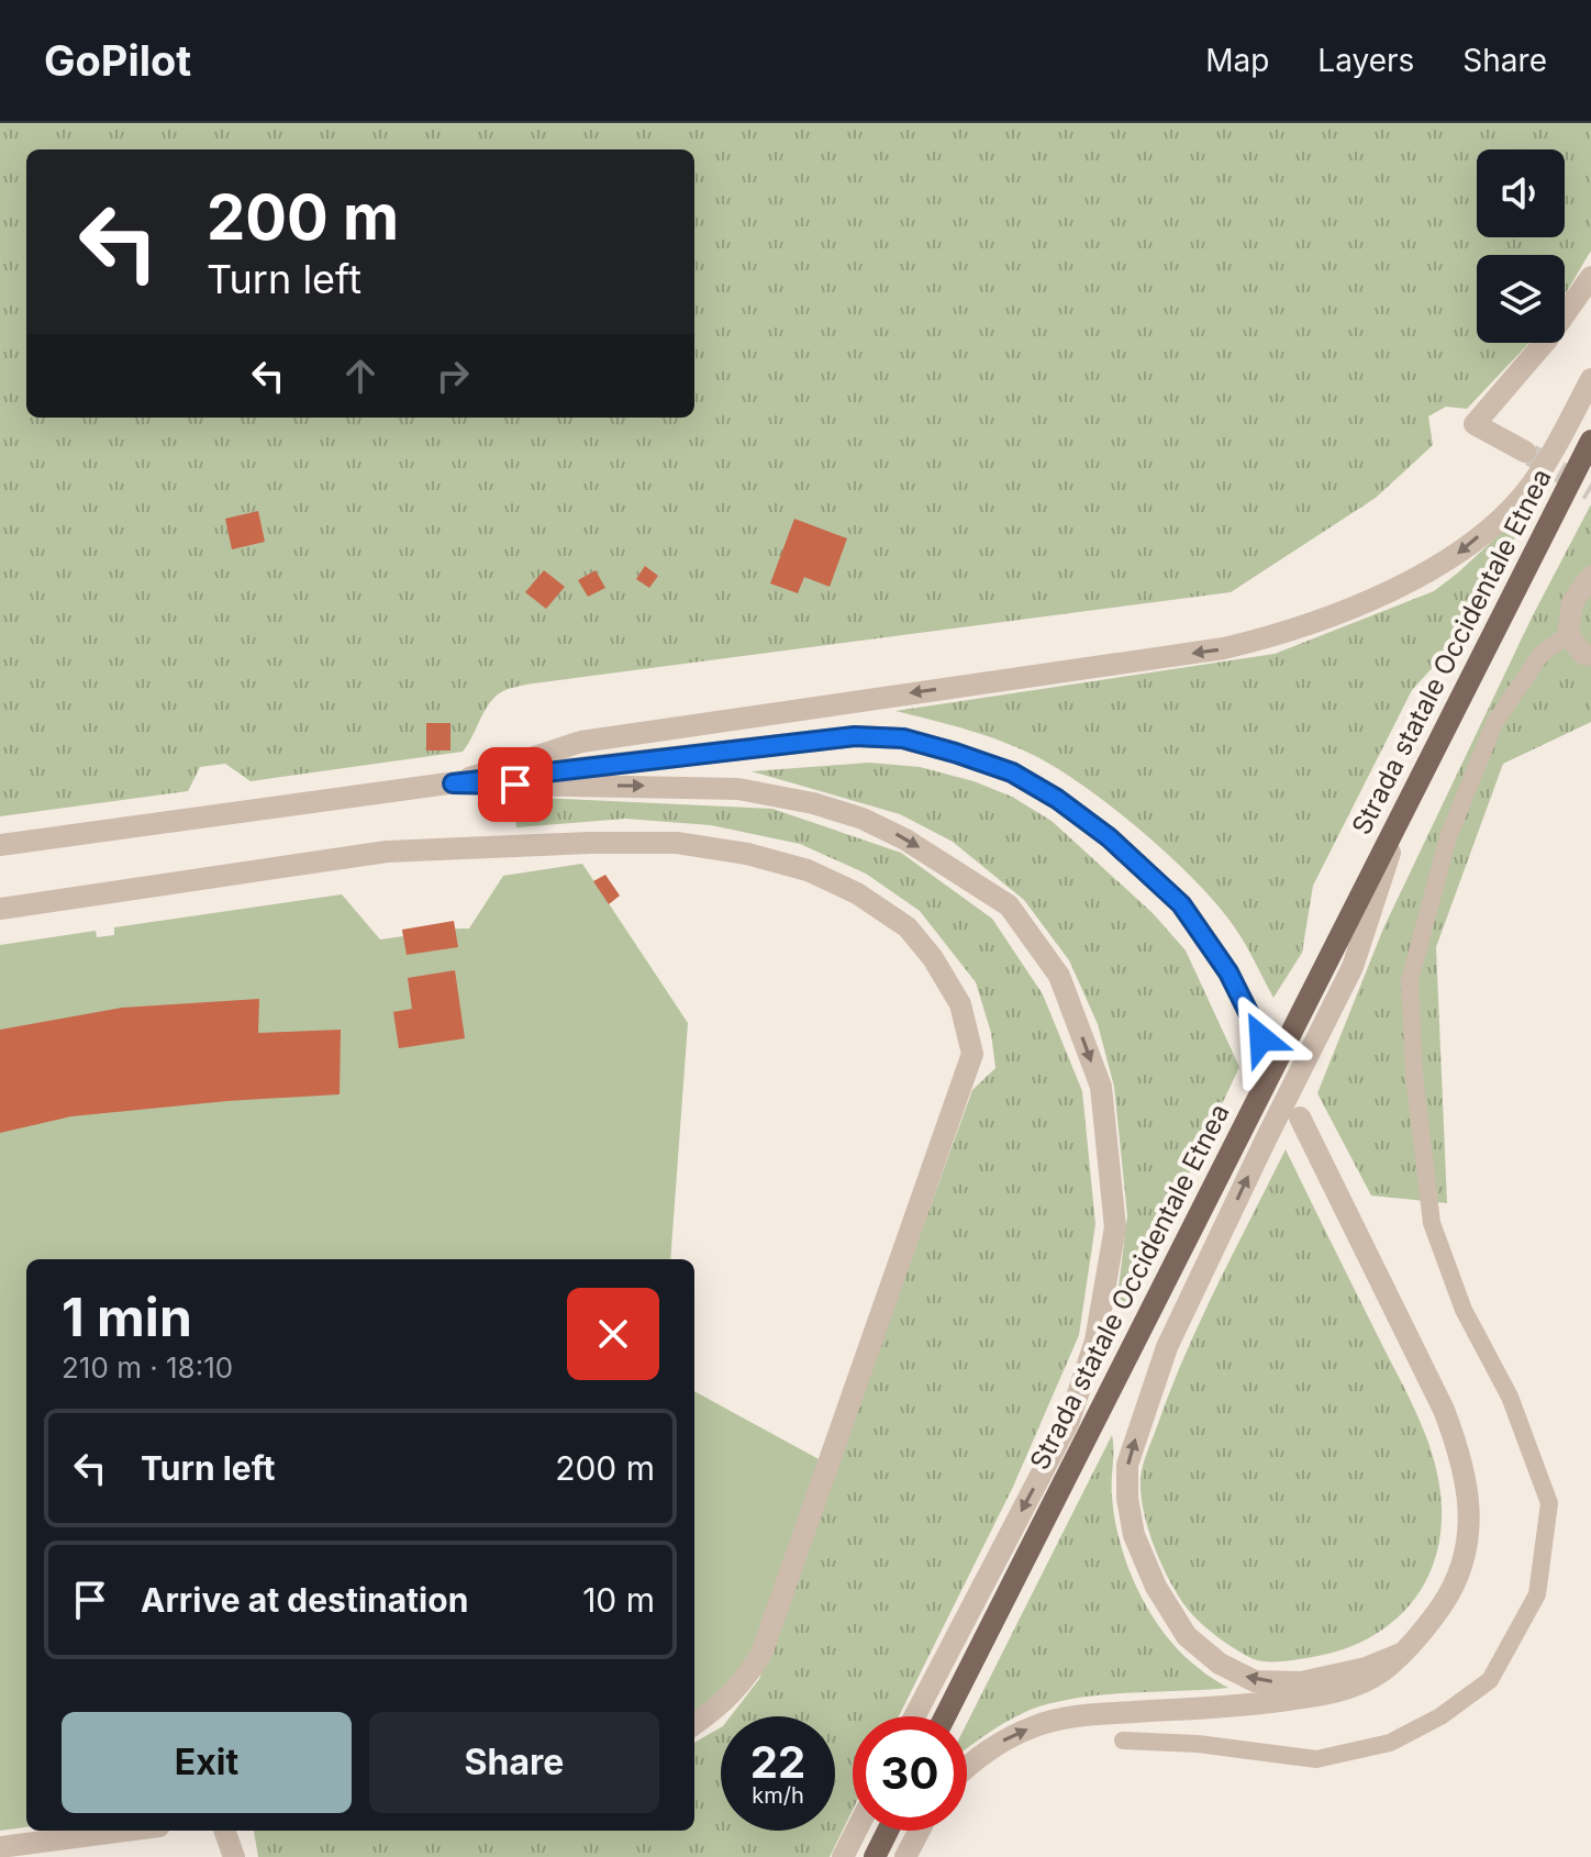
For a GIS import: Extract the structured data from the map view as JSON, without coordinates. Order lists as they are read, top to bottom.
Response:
{
  "streets": {
    "main road": ["Strada statale Occidentale Etnea"]
  },
  "page": {
    "header": "GoPilot",
    "nav": ["Map", "Layers", "Share"],
    "turn": ["200 m", "Turn left"],
    "heading": ["1 min", "210 m · 18:10"],
    "list": [
      {
        "name": "Turn left",
        "value": "200 m"
      },
      {
        "name": "Arrive at destination",
        "value": "10 m"
      }
    ],
    "buttons": ["Exit", "Share"],
    "speed": "22 km/h",
    "limit": "30"
  }
}
